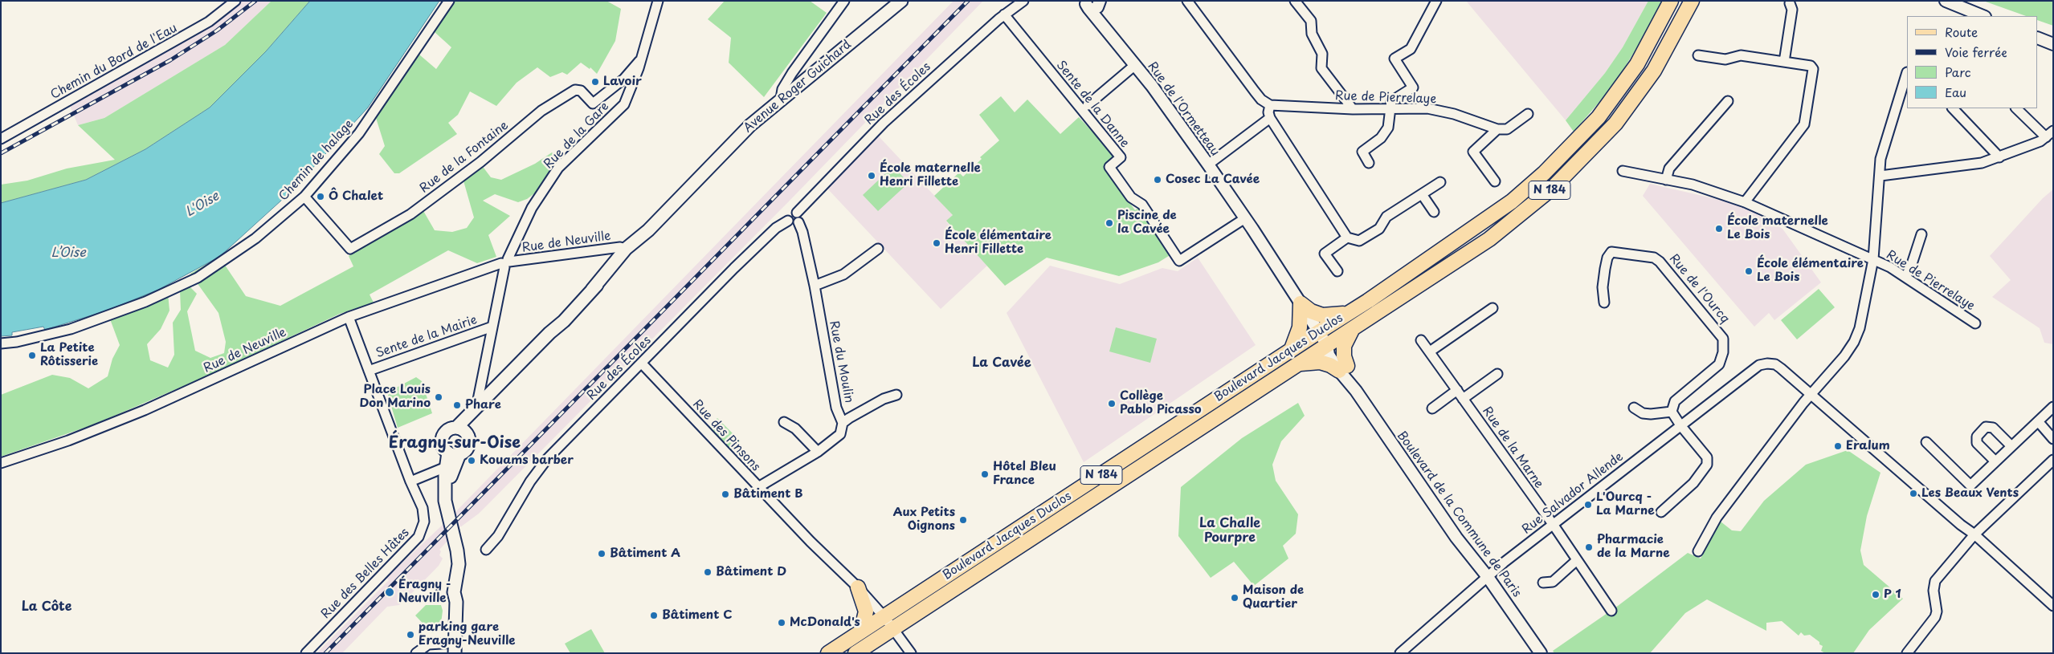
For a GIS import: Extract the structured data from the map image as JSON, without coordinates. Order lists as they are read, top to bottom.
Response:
{
  "streets": {
    "main road": ["Avenue Roger Guichard", "N 184", "Boulevard Jacques Duclos"],
    "street": [
      "Chemin du Bord de l'Eau",
      "Rue des Écoles",
      "Rue de Pierrelaye",
      "Sente de la Danne",
      "Rue de l'Ormetteau",
      "Rue de la Gare",
      "Rue de la Fontaine",
      "Chemin de halage",
      "Rue de Neuville",
      "Rue de l'Ourcq",
      "Sente de la Mairie",
      "Rue du Moulin",
      "Rue des Pinsons",
      "Rue de la Marne",
      "Rue Salvador Allende",
      "Boulevard de la Commune de Paris",
      "Rue des Belles Hâtes"
    ]
  },
  "crossings": [
    ["Avenue Roger Guichard", "Rue de la Gare"],
    ["Avenue Roger Guichard", "Rue de Neuville"],
    ["Rue des Écoles", "Sente de la Danne"],
    ["Rue des Écoles", "Rue du Moulin"],
    ["Rue des Écoles", "Rue des Pinsons"],
    ["Sente de la Danne", "Rue de l'Ormetteau"],
    ["Rue de l'Ormetteau", "N 184"],
    ["Rue de l'Ormetteau", "Boulevard Jacques Duclos"],
    ["Rue de l'Ormetteau", "Boulevard de la Commune de Paris"],
    ["Rue de la Gare", "Rue de la Fontaine"],
    ["Rue de la Gare", "Rue de Neuville"],
    ["Rue de la Gare", "Sente de la Mairie"],
    ["Rue de la Fontaine", "Chemin de halage"],
    ["N 184", "Boulevard Jacques Duclos"],
    ["N 184", "Rue des Pinsons"],
    ["N 184", "Boulevard de la Commune de Paris"],
    ["Rue de Neuville", "Rue des Belles Hâtes"],
    ["Sente de la Mairie", "Rue des Belles Hâtes"],
    ["Boulevard Jacques Duclos", "Rue des Pinsons"],
    ["Boulevard Jacques Duclos", "Boulevard de la Commune de Paris"],
    ["Rue de la Marne", "Rue Salvador Allende"],
    ["Rue Salvador Allende", "Boulevard de la Commune de Paris"]
  ],
  "districts": [
    "La Cavée",
    "Éragny-sur-Oise",
    "La Challe Pourpre",
    "La Côte"
  ],
  "water": ["L'Oise", "L’Oise"],
  "places": [
    "Lavoir",
    "École maternelle Henri Fillette",
    "Cosec La Cavée",
    "Ô Chalet",
    "Piscine de la Cavée",
    "École maternelle Le Bois",
    "École élémentaire Henri Fillette",
    "École élémentaire Le Bois",
    "La Petite Rôtisserie",
    "Place Louis Don Marino",
    "Collège Pablo Picasso",
    "Phare",
    "Eralum",
    "Kouams barber",
    "Hôtel Bleu France",
    "Les Beaux Vents",
    "Bâtiment B",
    "L'Ourcq - La Marne",
    "Aux Petits Oignons",
    "Pharmacie de la Marne",
    "Bâtiment A",
    "Bâtiment D",
    "Éragny - Neuville",
    "P 1",
    "Maison de Quartier",
    "Bâtiment C",
    "McDonald's",
    "parking gare Eragny-Neuville"
  ],
  "legend": [
    "Route",
    "Voie ferrée",
    "Parc",
    "Eau"
  ]
}
